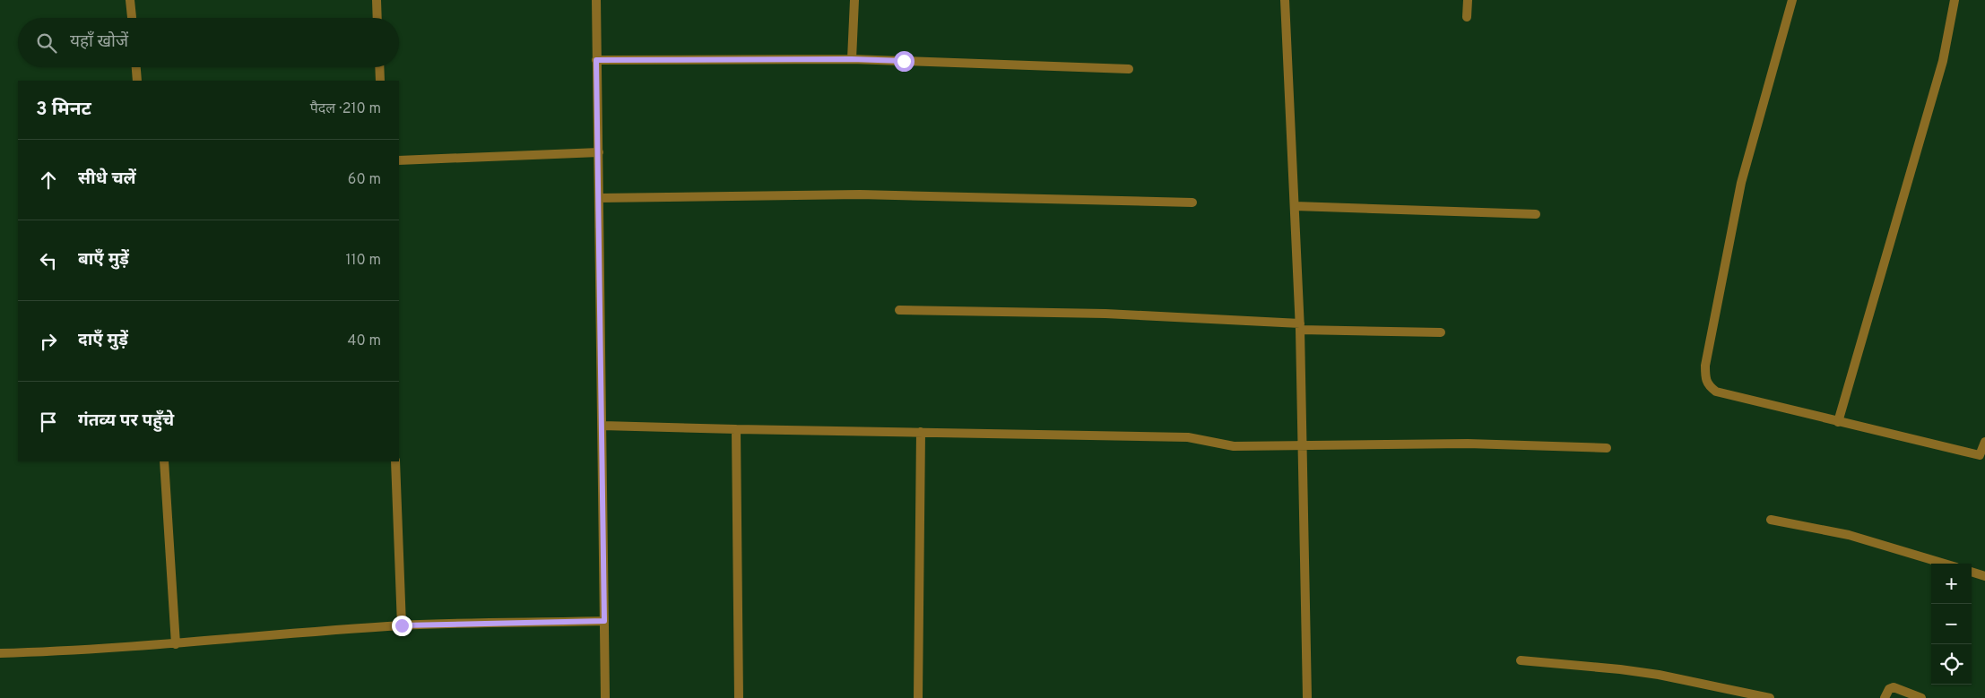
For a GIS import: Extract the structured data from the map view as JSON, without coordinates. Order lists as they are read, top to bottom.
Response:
{
  "page": {
    "search": "यहाँ खोजें",
    "heading": ["3 मिनट", "पैदल · 210 m"],
    "list": [
      ["सीधे चलें", "60 m"],
      ["बाएँ मुड़ें", "110 m"],
      ["दाएँ मुड़ें", "40 m"],
      "गंतव्य पर पहुँचे"
    ],
    "map_buttons": ["+", "−"]
  }
}
